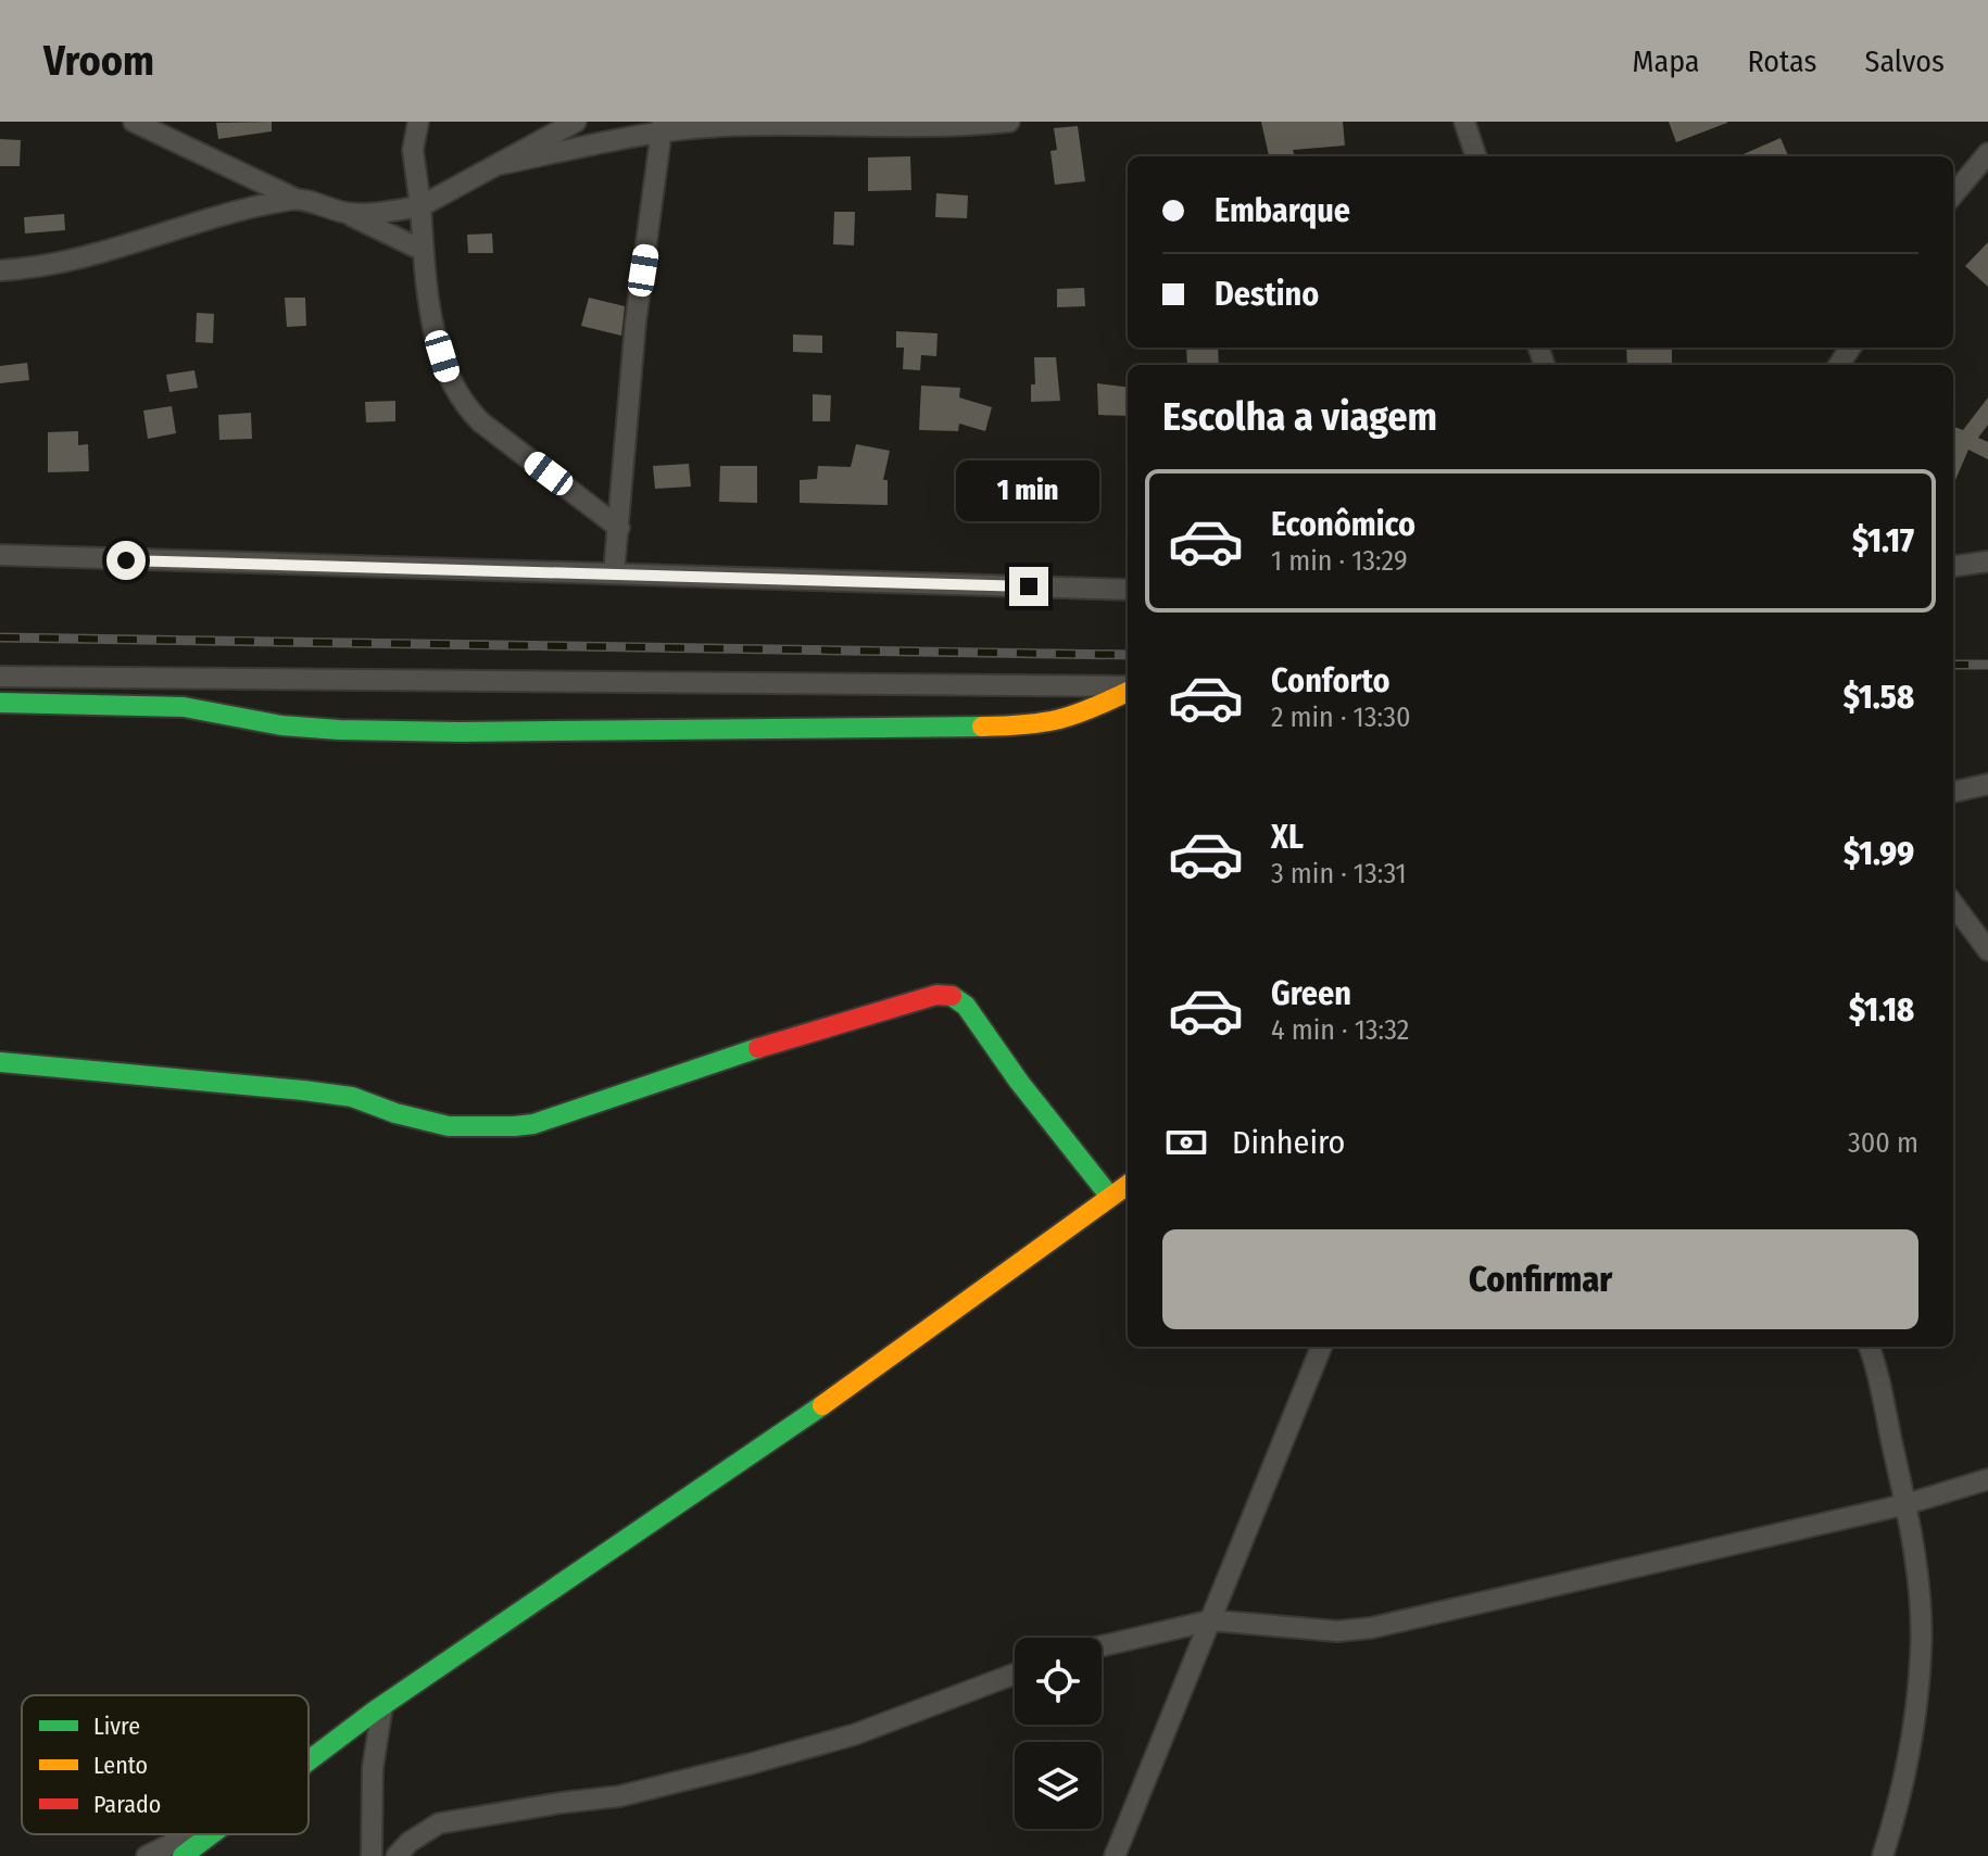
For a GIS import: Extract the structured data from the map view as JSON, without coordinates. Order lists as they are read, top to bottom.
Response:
{
  "legend": ["Livre", "Lento", "Parado"],
  "page": {
    "header": "Vroom",
    "nav": ["Mapa", "Rotas", "Salvos"],
    "banner": ["Embarque", "Destino"],
    "heading": "Escolha a viagem",
    "bubble": "1 min",
    "list": [
      {
        "name": "Econômico",
        "note": "1 min · 13:29",
        "value": "$1.17"
      },
      {
        "name": "Conforto",
        "note": "2 min · 13:30",
        "value": "$1.58"
      },
      {
        "name": "XL",
        "note": "3 min · 13:31",
        "value": "$1.99"
      },
      {
        "name": "Green",
        "note": "4 min · 13:32",
        "value": "$1.18"
      }
    ],
    "pay": ["Dinheiro", "300 m"],
    "buttons": "Confirmar"
  }
}
